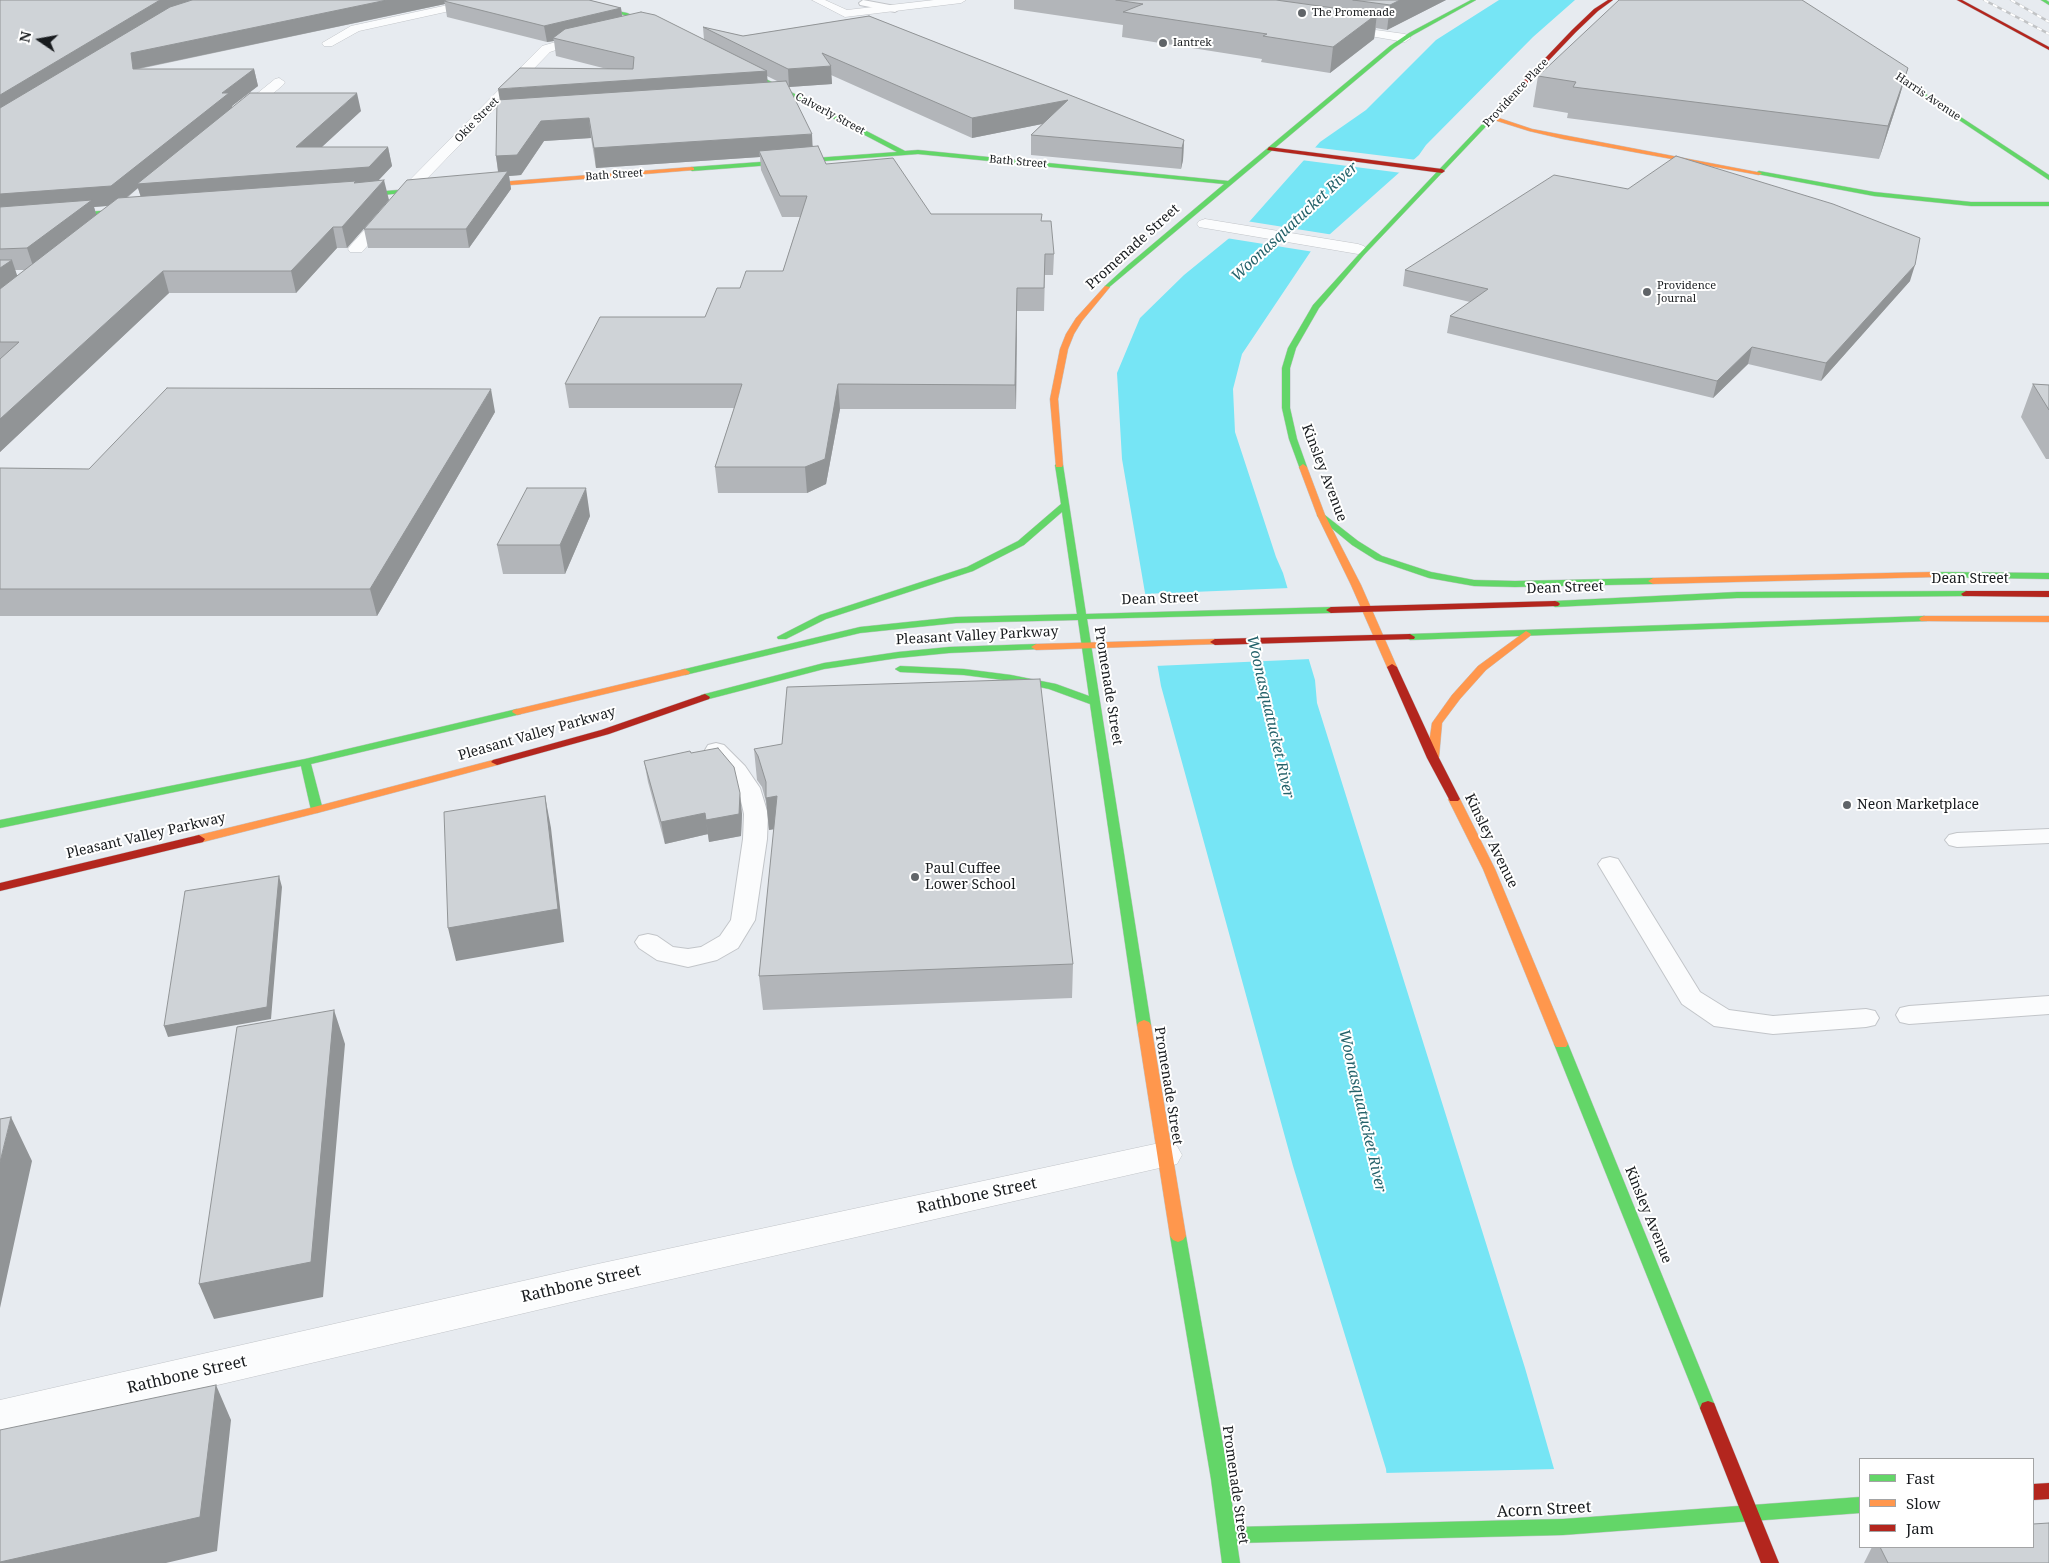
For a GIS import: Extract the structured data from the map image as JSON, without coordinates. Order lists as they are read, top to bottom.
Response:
{
  "streets": {
    "main road": [
      "Providence Place",
      "Harris Avenue",
      "Calverly Street",
      "Bath Street",
      "Promenade Street",
      "Kinsley Avenue",
      "Dean Street",
      "Pleasant Valley Parkway",
      "Acorn Street"
    ],
    "street": ["Okie Street", "Rathbone Street"]
  },
  "crossings": [
    ["Providence Place", "Kinsley Avenue"],
    ["Calverly Street", "Bath Street"],
    ["Bath Street", "Promenade Street"],
    ["Promenade Street", "Dean Street"],
    ["Promenade Street", "Pleasant Valley Parkway"],
    ["Promenade Street", "Rathbone Street"],
    ["Promenade Street", "Acorn Street"],
    ["Kinsley Avenue", "Dean Street"],
    ["Kinsley Avenue", "Acorn Street"],
    ["Dean Street", "Pleasant Valley Parkway"]
  ],
  "water": ["Woonasquatucket River"],
  "places": [
    "The Promenade",
    "Iantrek",
    "Providence Journal",
    "Neon Marketplace",
    "Paul Cuffee Lower School"
  ],
  "legend": ["Fast", "Slow", "Jam"],
  "north": "left"
}
